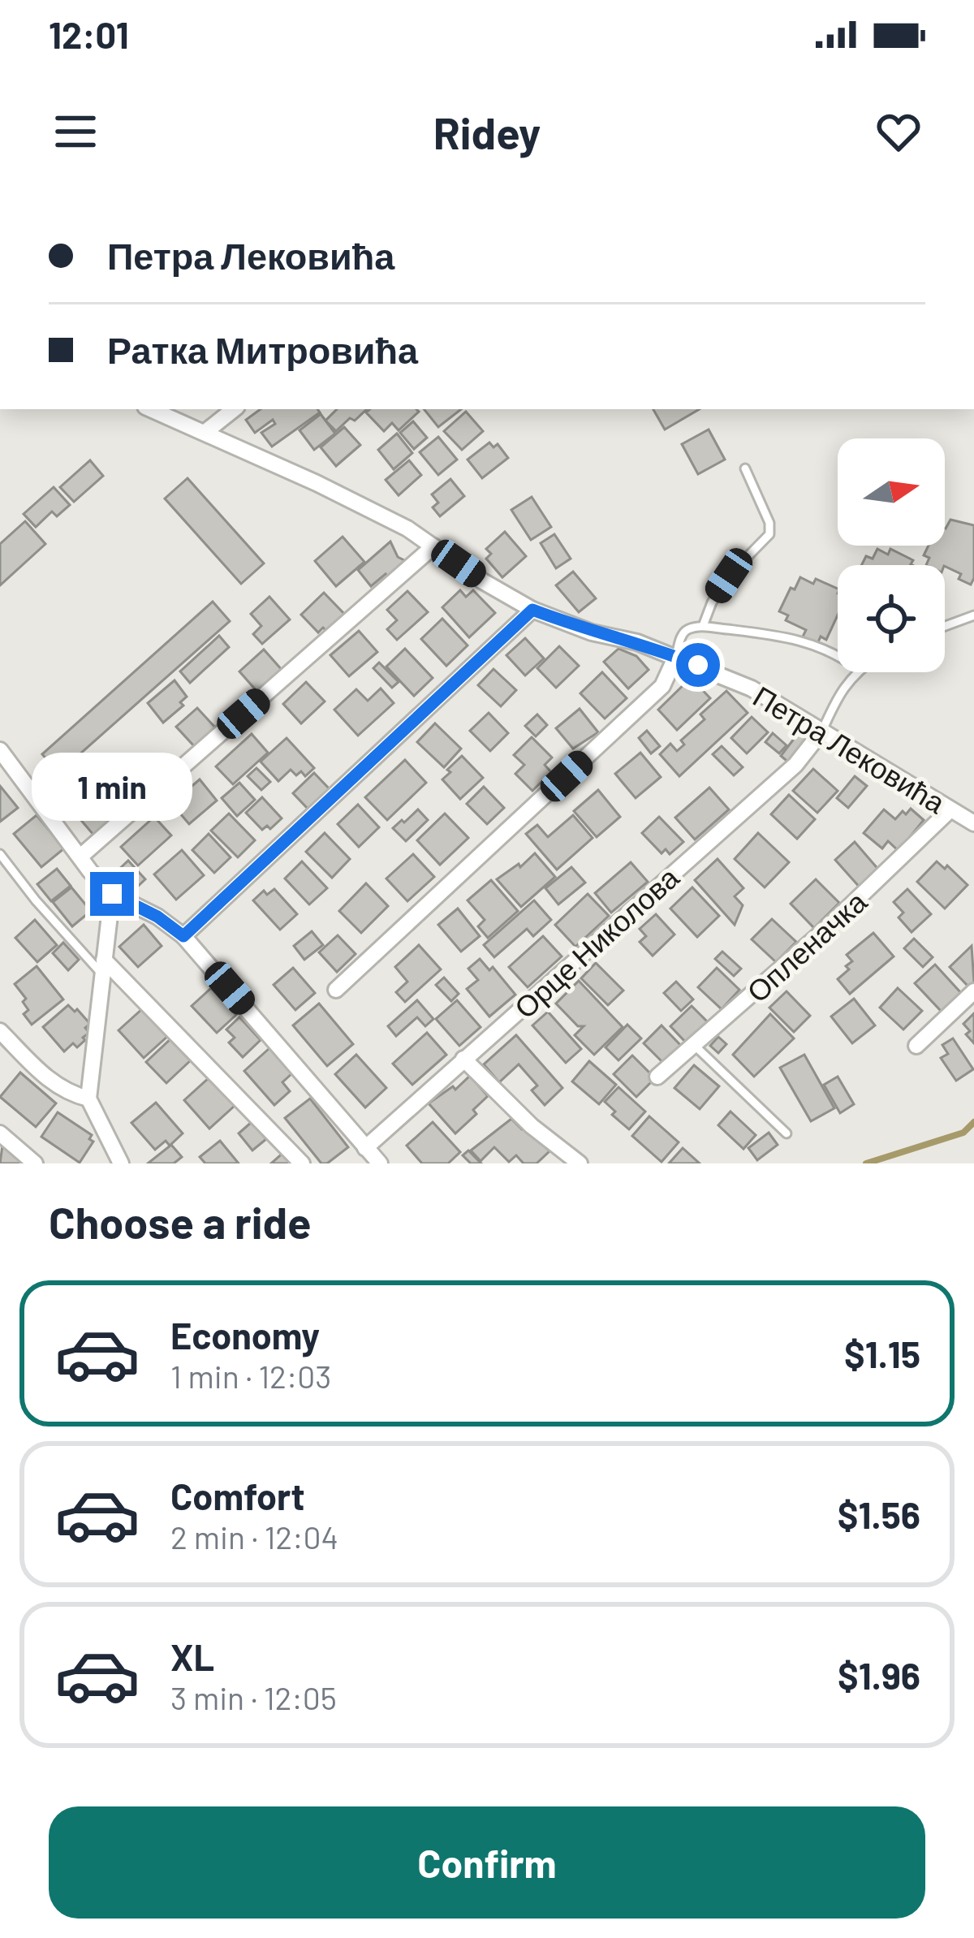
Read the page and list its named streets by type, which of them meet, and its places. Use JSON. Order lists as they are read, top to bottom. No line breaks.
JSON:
{"streets":{"street":["Петра Лековића","Орце Николова","Опленачка"]},"crossings":[["Петра Лековића","Орце Николова"],["Петра Лековића","Опленачка"]],"north":"right","page":{"status":"12:01","header":"Ridey","banner":["Петра Лековића","Ратка Митровића"],"bubble":"1 min","heading":"Choose a ride","list":[{"name":"Economy","note":"1 min · 12:03","value":"$1.15"},{"name":"Comfort","note":"2 min · 12:04","value":"$1.56"},{"name":"XL","note":"3 min · 12:05","value":"$1.96"}],"buttons":"Confirm"}}
